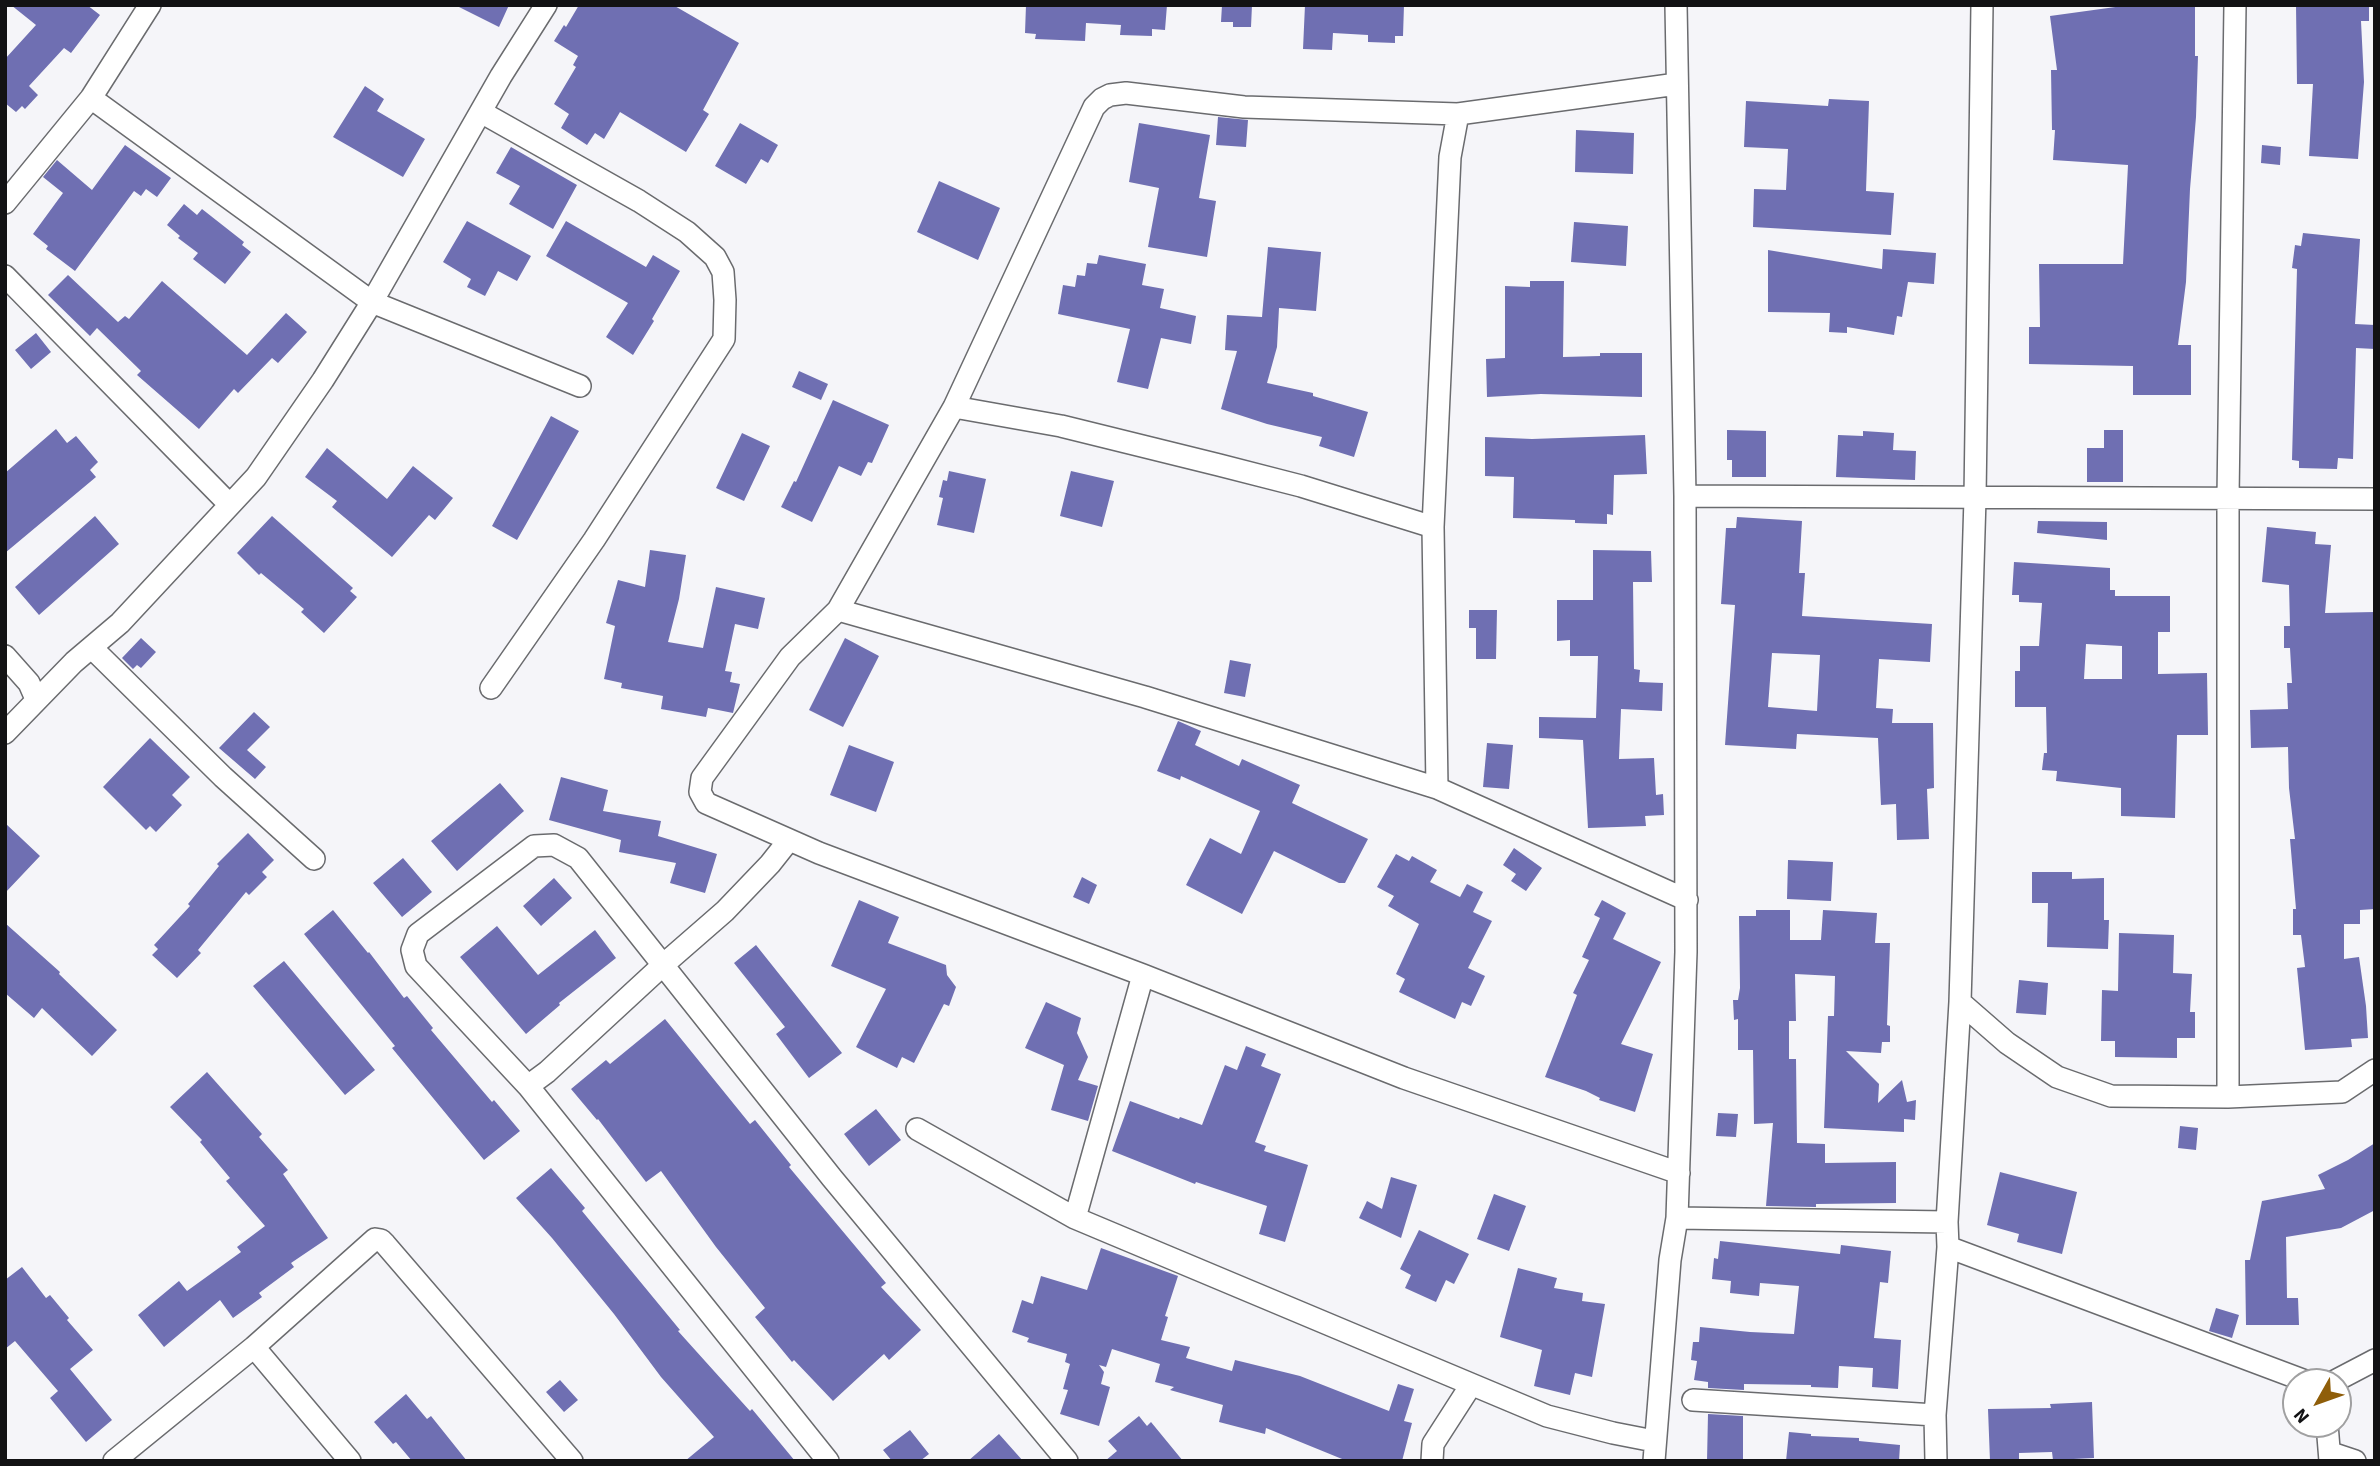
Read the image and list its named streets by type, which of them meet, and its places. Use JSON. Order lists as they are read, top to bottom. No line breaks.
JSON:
{"north":"bottom left"}
